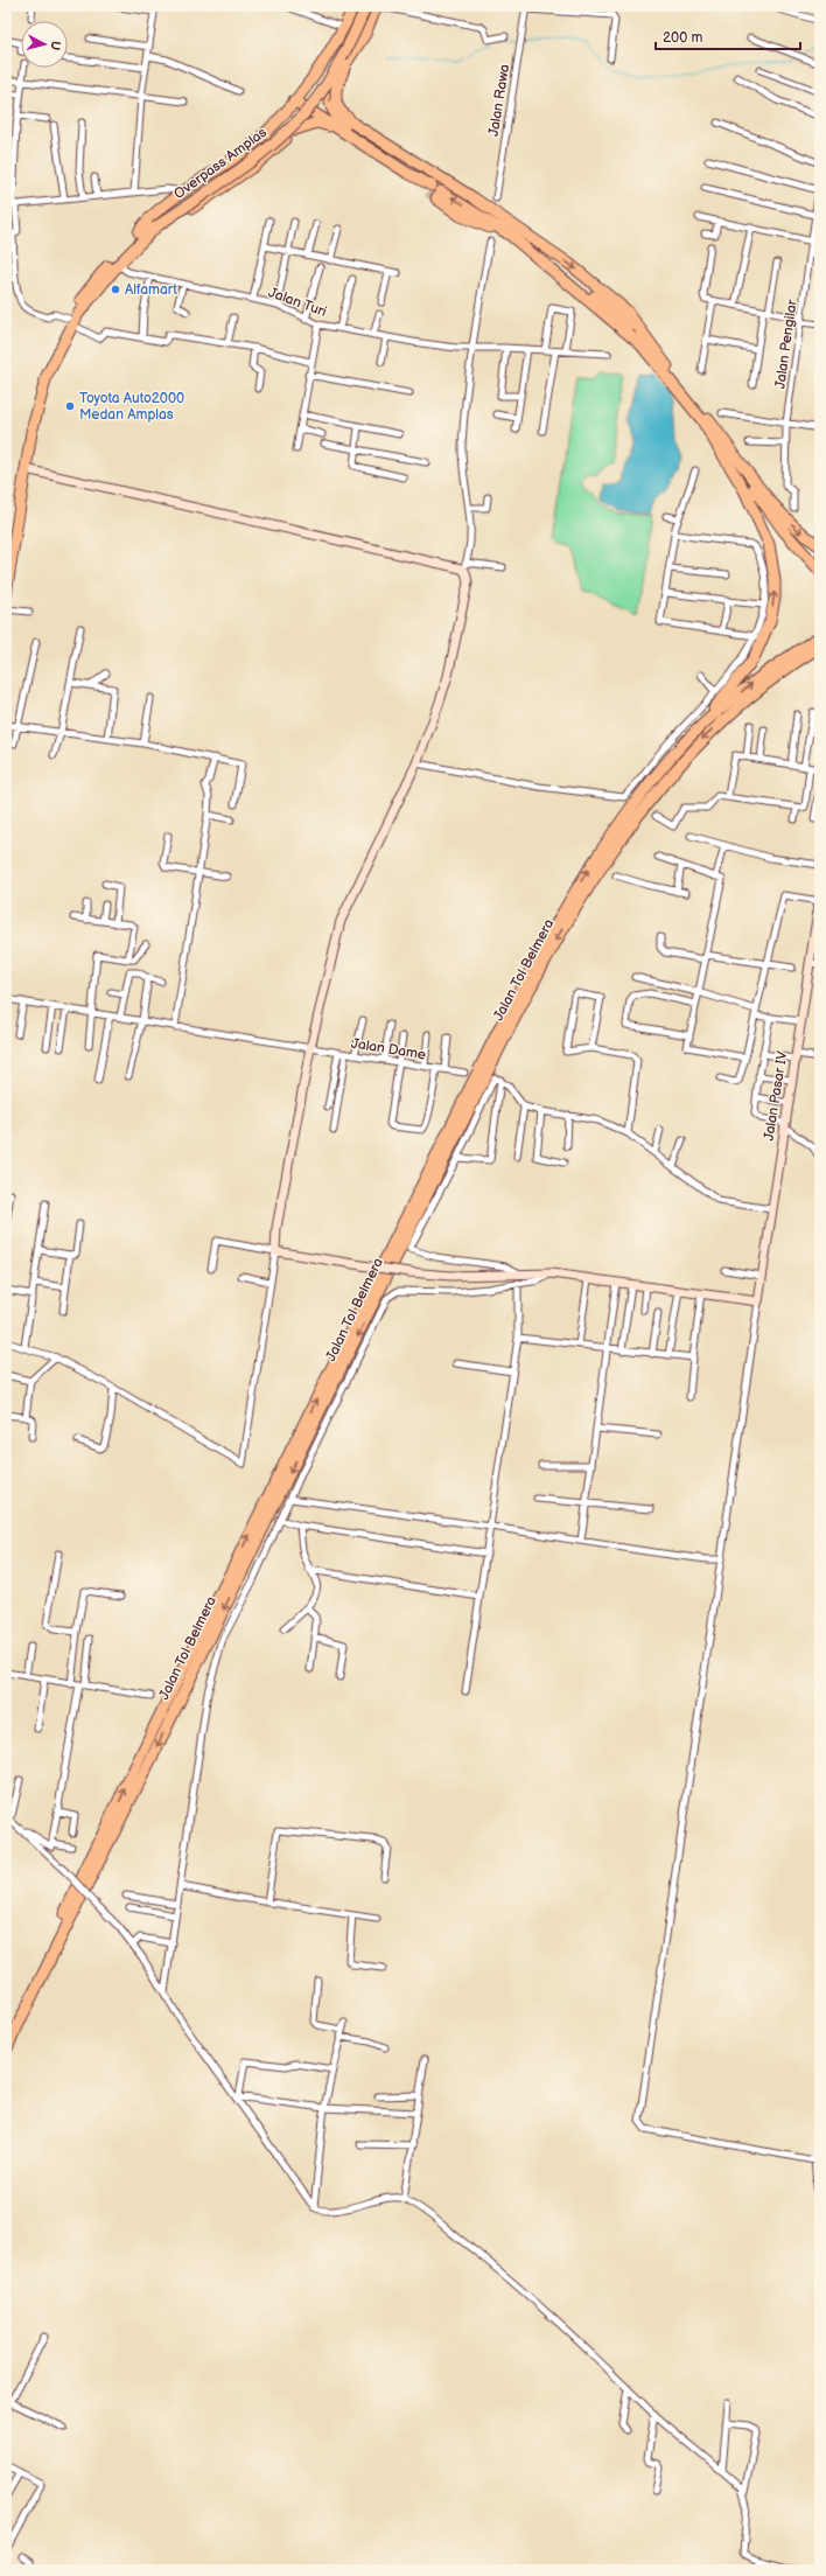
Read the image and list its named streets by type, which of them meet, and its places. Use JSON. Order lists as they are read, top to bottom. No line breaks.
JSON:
{"streets":{"highway":["Overpass Amplas","Jalan Tol Belmera"],"street":["Jalan Rawa","Jalan Turi","Jalan Pengilar","Jalan Dame","Jalan Pasar IV"]},"places":["Alfamart","Toyota Auto2000 Medan Amplas"],"scale_bar":"200 m","north":"right"}
